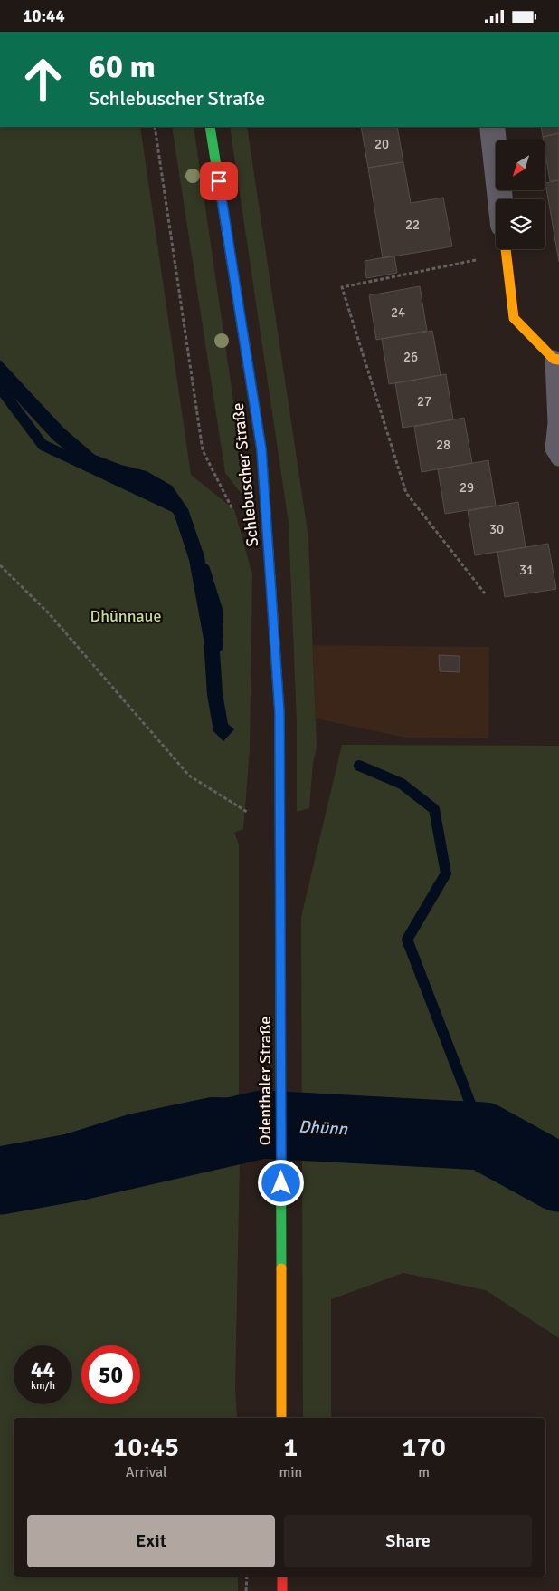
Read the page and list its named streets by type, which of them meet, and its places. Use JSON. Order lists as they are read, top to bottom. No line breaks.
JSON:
{"streets":{"main road":["Schlebuscher Straße","Odenthaler Straße"]},"crossings":[["Schlebuscher Straße","Odenthaler Straße"]],"water":["Dhünn"],"parks":["Dhünnaue"],"house_numbers":["20","22","24","26","27","28","29","30","31"],"north":"bottom left","page":{"status":"10:44","turn":["60 m","Schlebuscher Straße"],"speed":"44 km/h","limit":"50","eta":["10:45","Arrival","1","min","170","m"],"buttons":["Exit","Share"]}}
